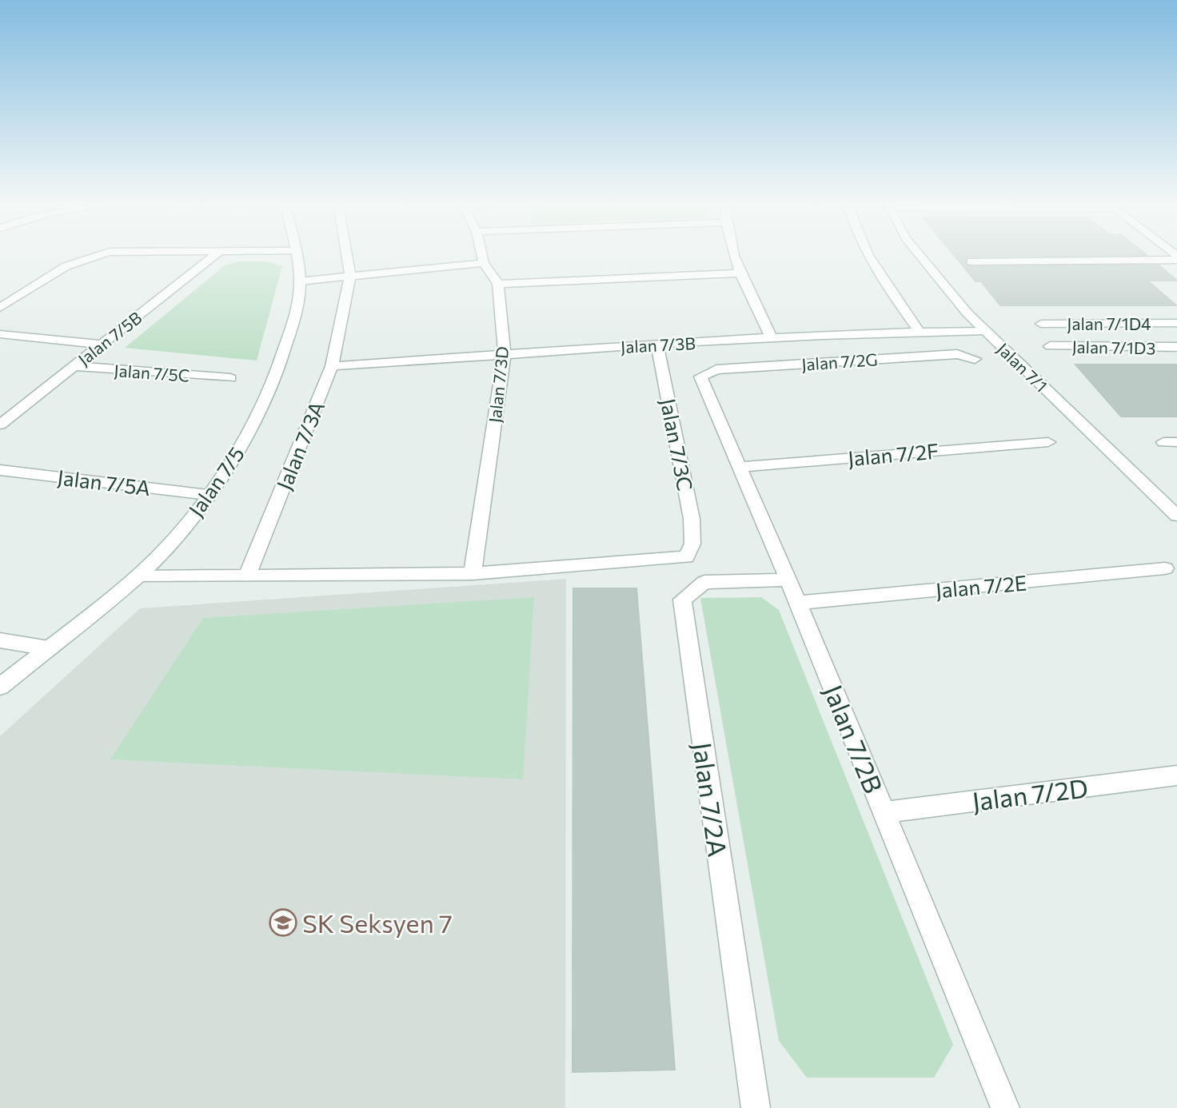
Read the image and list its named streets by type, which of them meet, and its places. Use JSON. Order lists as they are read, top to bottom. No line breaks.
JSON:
{"streets":{"street":["Jalan 7/1D4","Jalan 7/5B","Jalan 7/3B","Jalan 7/1D3","Jalan 7/2G","Jalan 7/1","Jalan 7/5C","Jalan 7/3D","Jalan 7/3C","Jalan 7/3A","Jalan 7/2F","Jalan 7/5","Jalan 7/5A","Jalan 7/2E","Jalan 7/2B","Jalan 7/2D","Jalan 7/2A"]},"crossings":[["Jalan 7/5B","Jalan 7/5C"],["Jalan 7/3B","Jalan 7/1"],["Jalan 7/3B","Jalan 7/3D"],["Jalan 7/3B","Jalan 7/3C"],["Jalan 7/3B","Jalan 7/3A"],["Jalan 7/2G","Jalan 7/2B"],["Jalan 7/3D","Jalan 7/3C"],["Jalan 7/2F","Jalan 7/2B"],["Jalan 7/5","Jalan 7/5A"],["Jalan 7/2E","Jalan 7/2B"],["Jalan 7/2B","Jalan 7/2D"],["Jalan 7/2B","Jalan 7/2A"]],"places":{"school or university":["SK Seksyen 7"]}}
